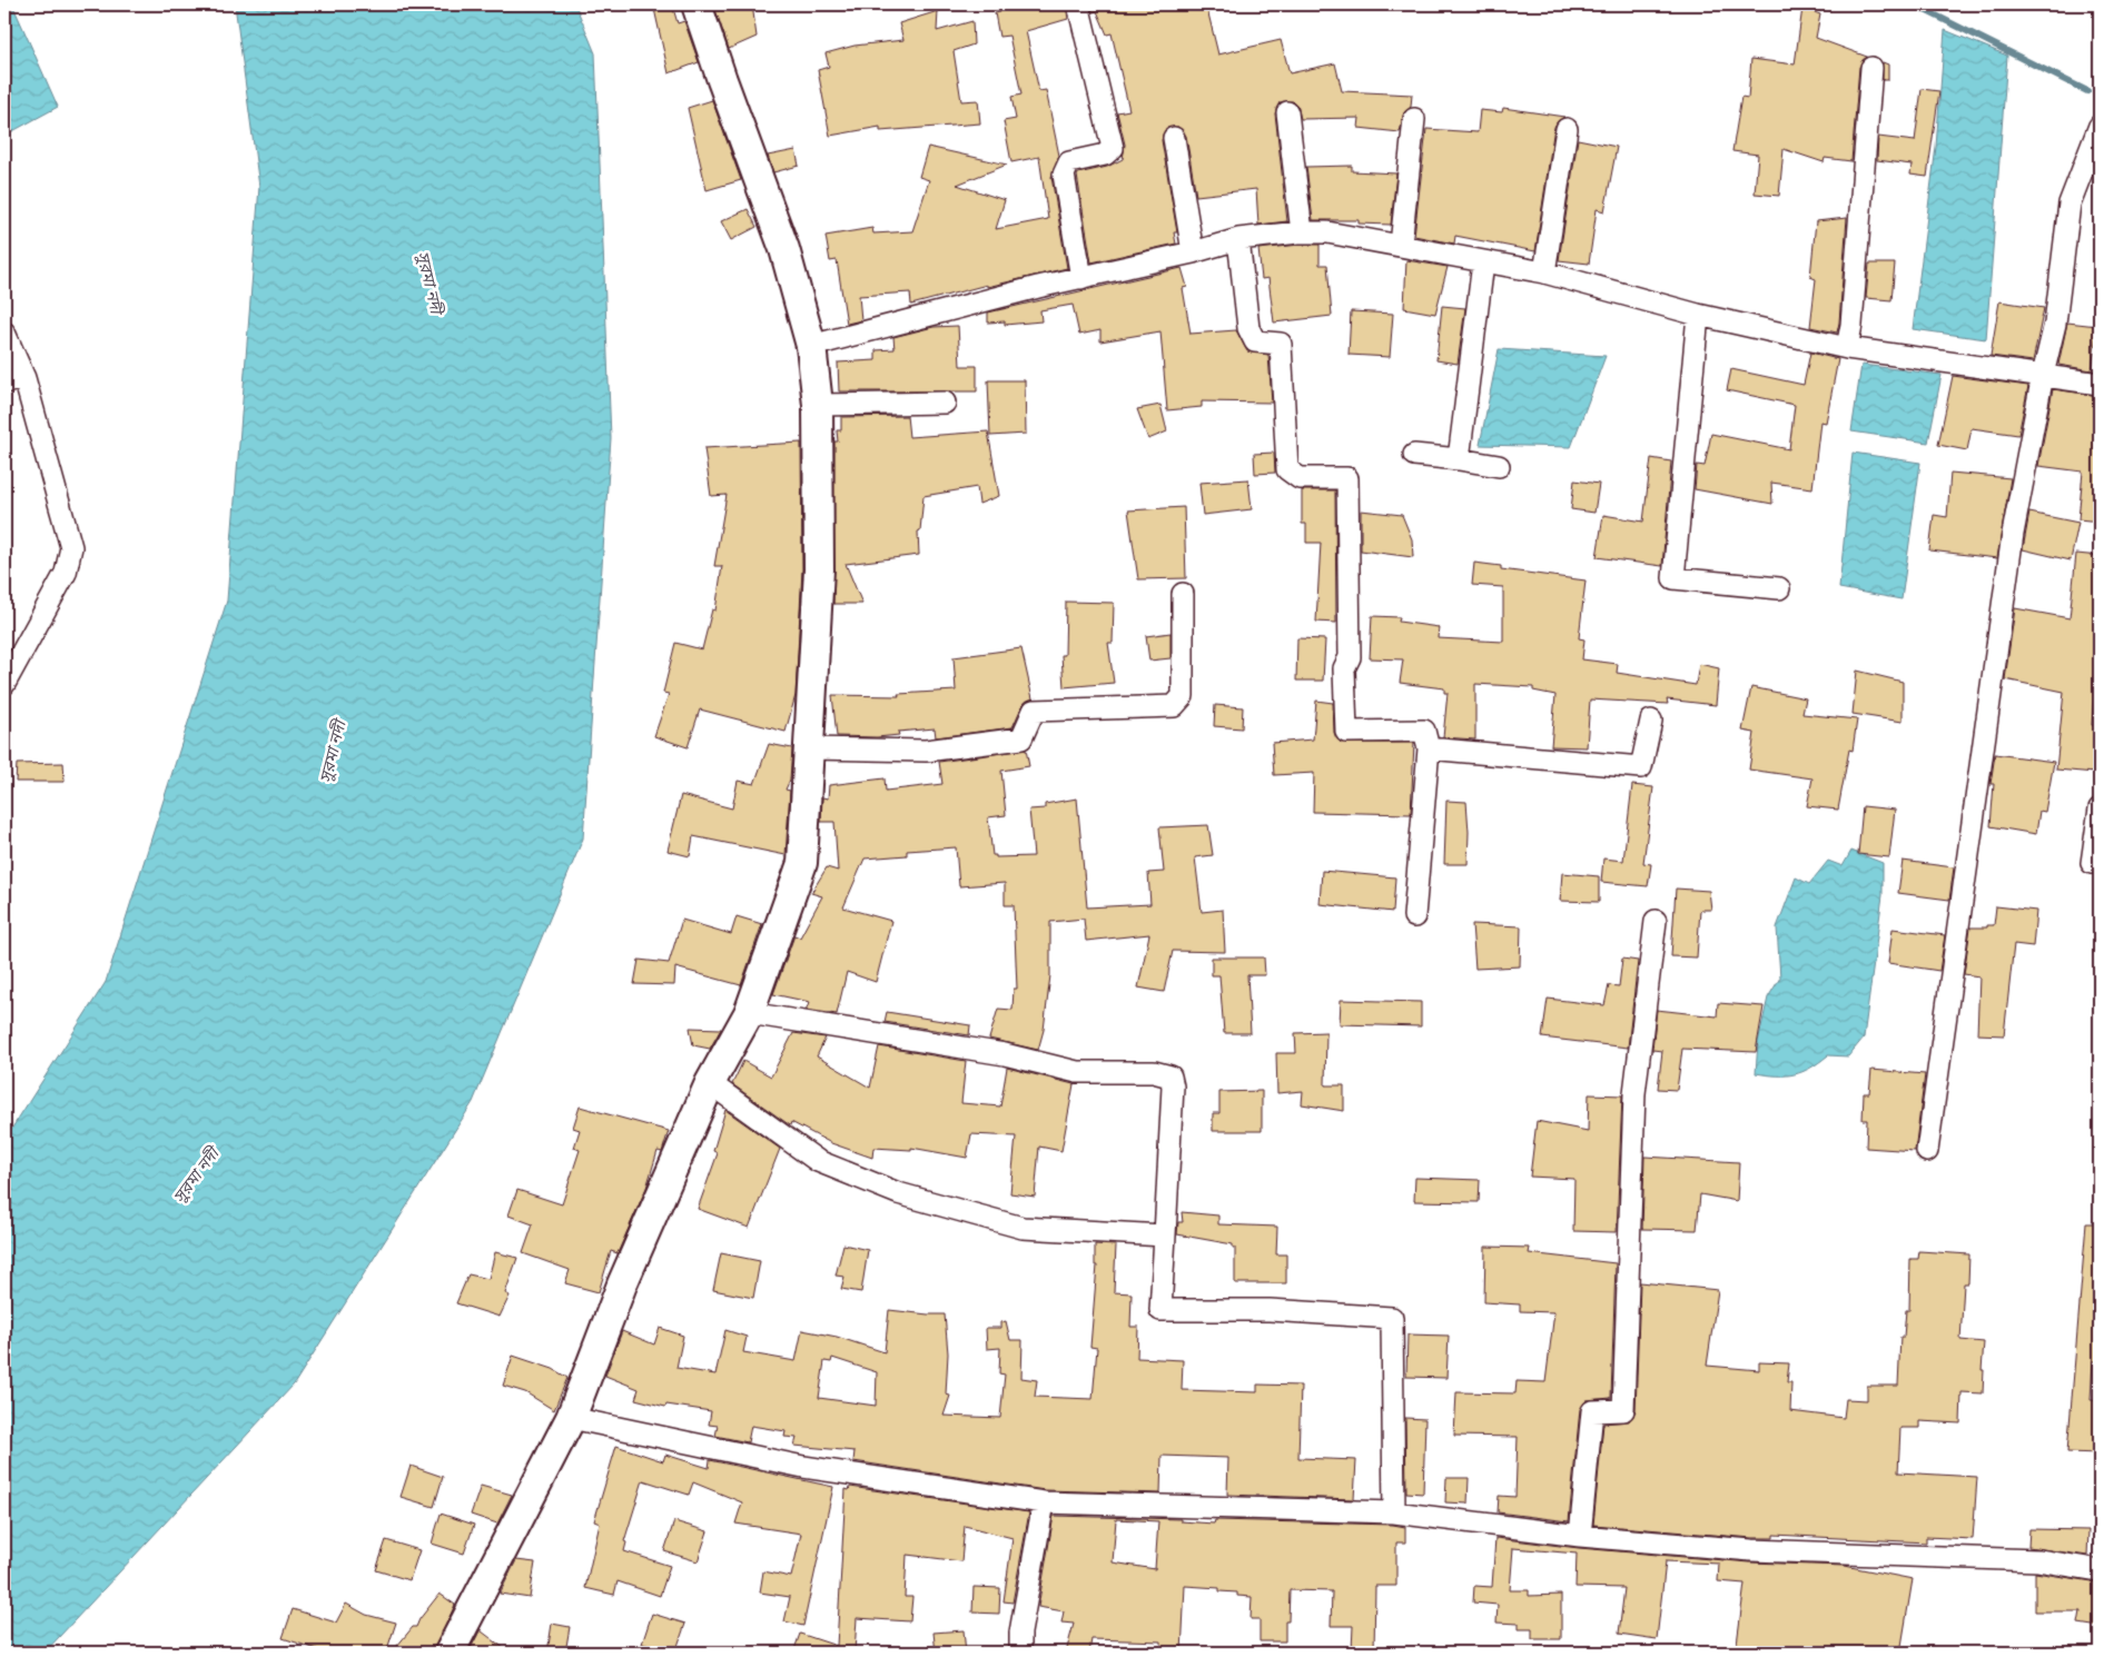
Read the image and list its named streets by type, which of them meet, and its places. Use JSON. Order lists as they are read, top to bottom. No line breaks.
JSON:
{"water":["সুরমা নদী"]}
